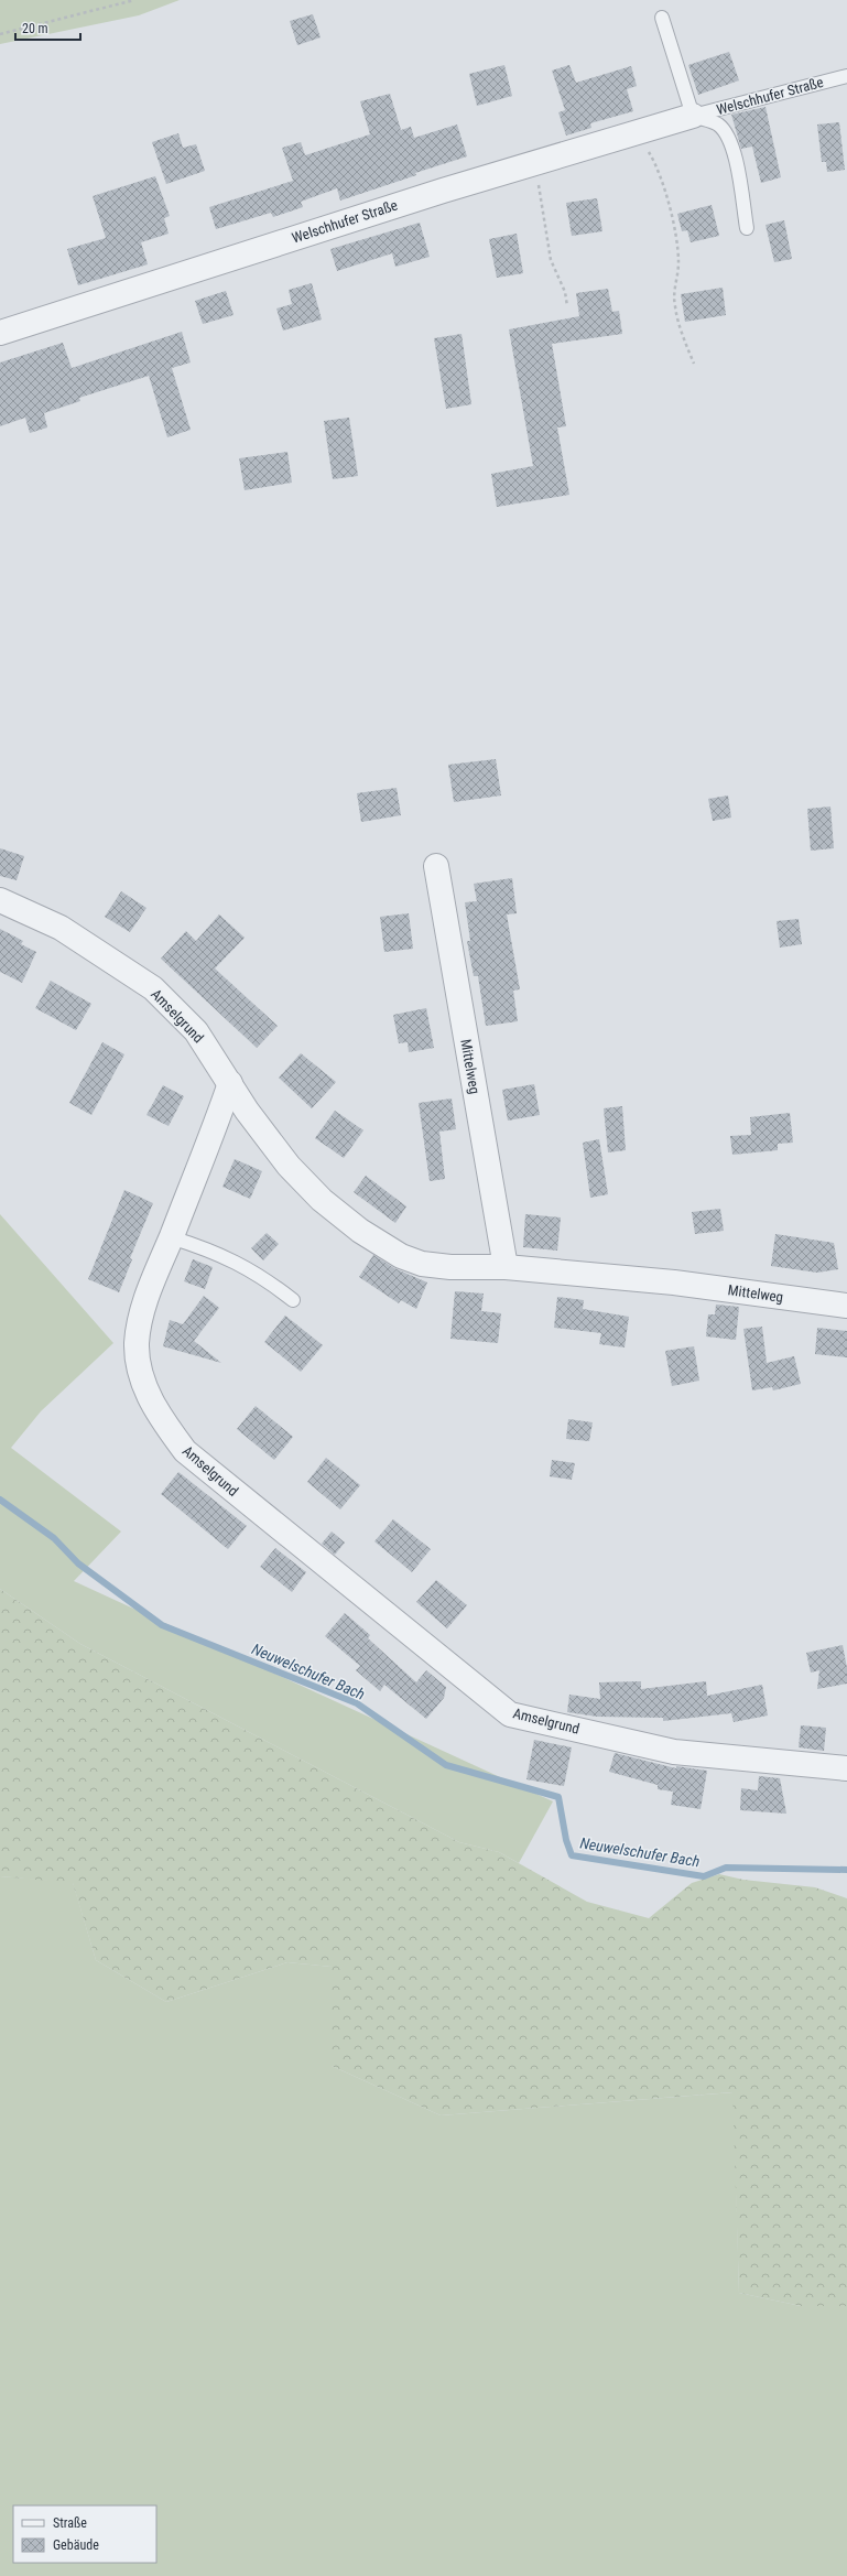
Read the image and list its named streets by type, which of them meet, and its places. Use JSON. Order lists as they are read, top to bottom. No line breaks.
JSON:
{"streets":{"street":["Welschhufer Straße","Amselgrund","Mittelweg"]},"crossings":[["Amselgrund","Mittelweg"]],"water":["Neuwelschufer Bach"],"legend":["Straße","Gebäude"],"scale_bar":"20 m"}
